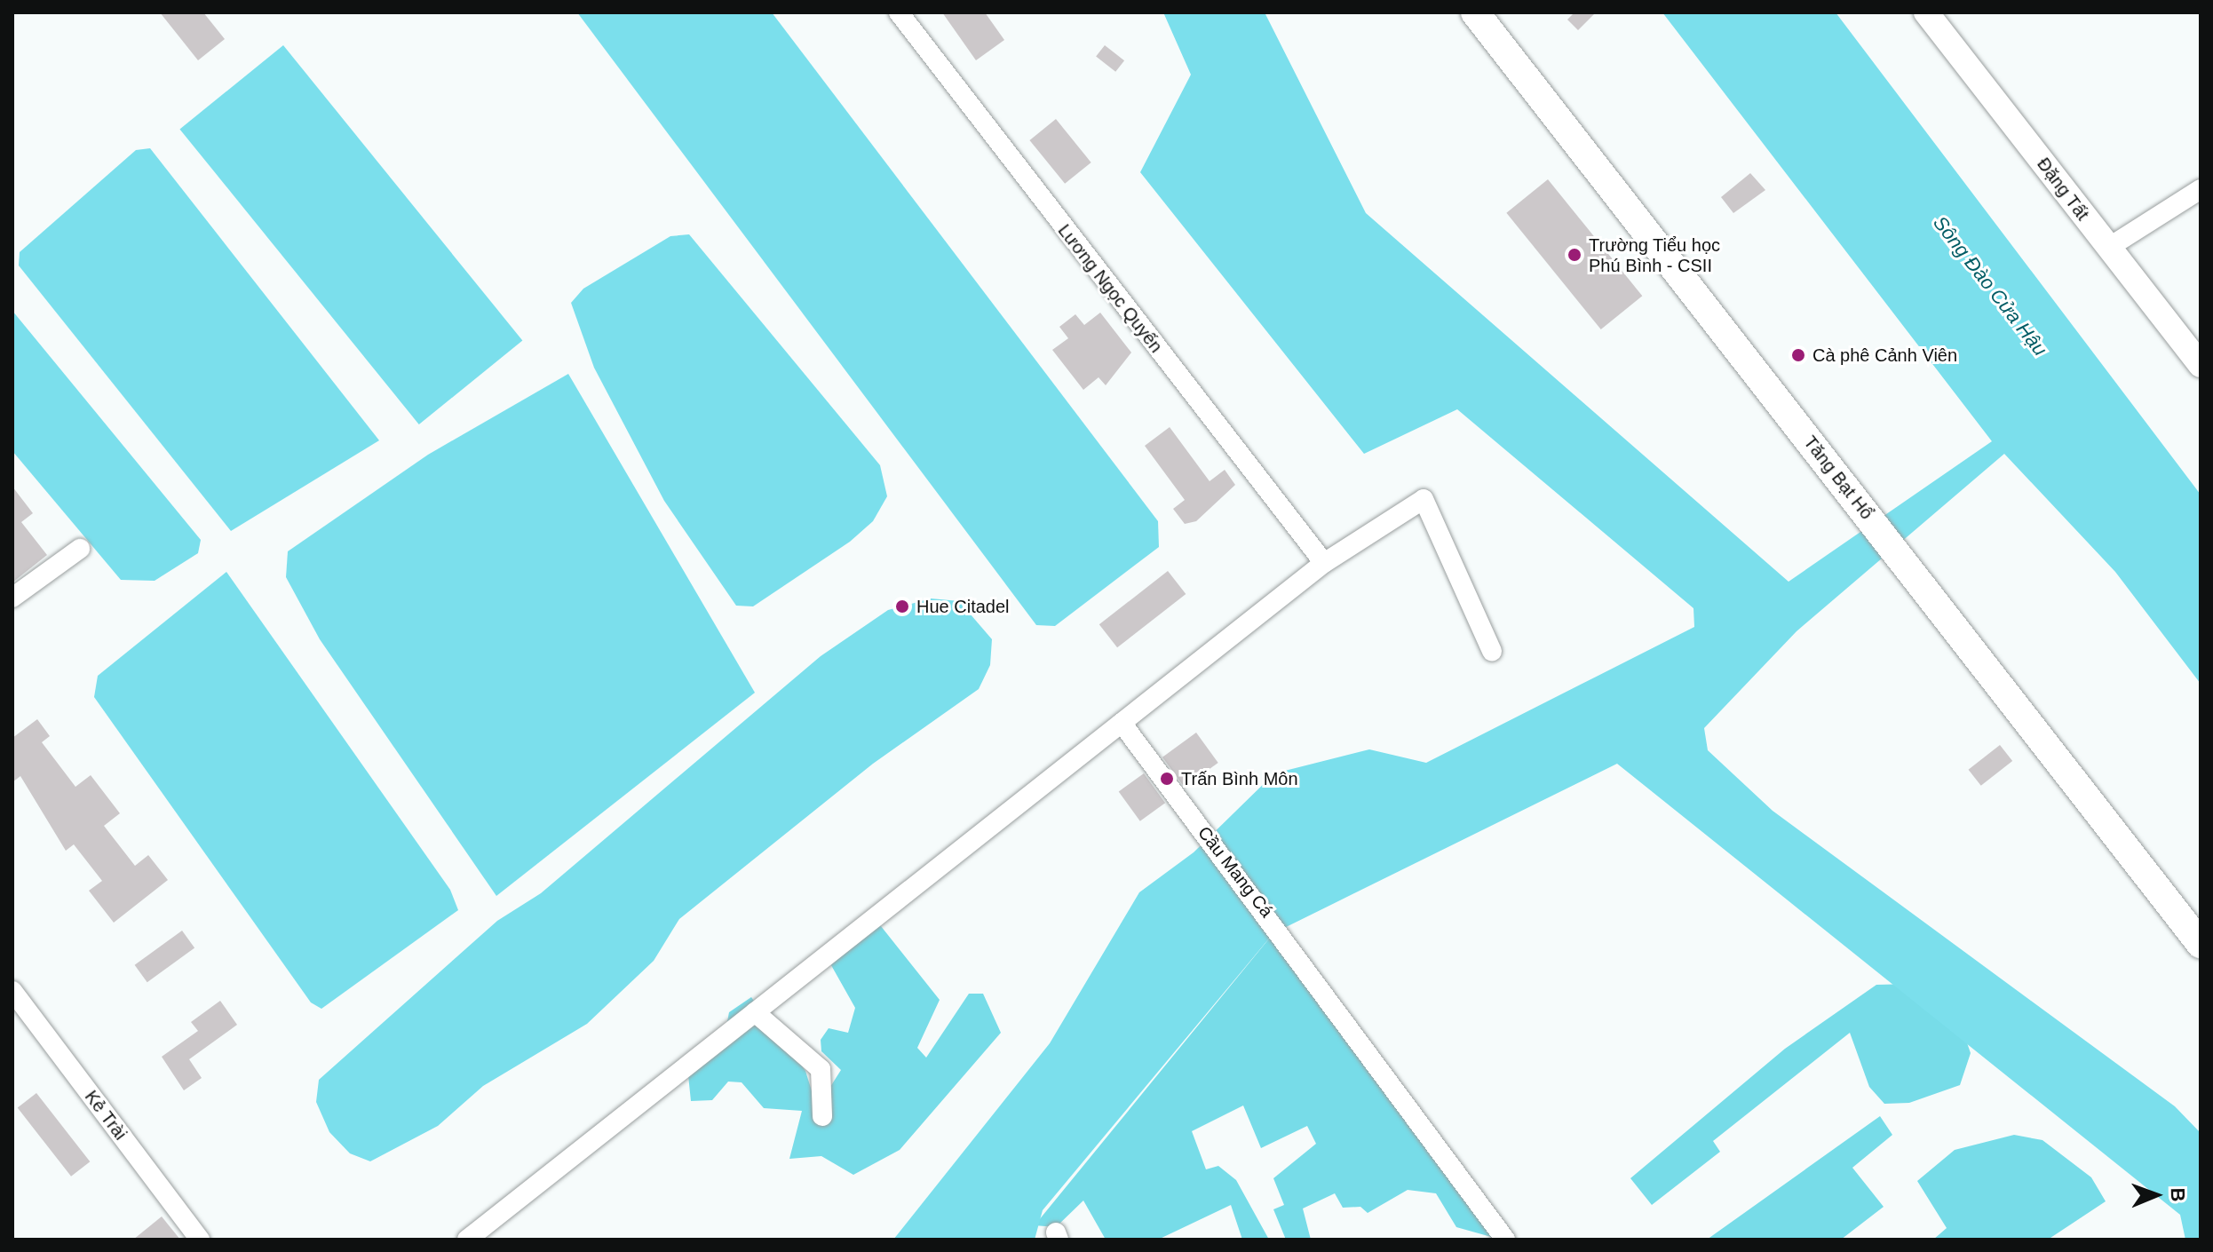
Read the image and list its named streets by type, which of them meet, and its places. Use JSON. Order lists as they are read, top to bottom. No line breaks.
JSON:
{"streets":{"main road":["Tăng Bạt Hổ"],"street":["Đặng Tất","Lương Ngọc Quyến","Cầu Mang Cá","Kẻ Trài"]},"water":["Sông Đào Cửa Hậu"],"places":["Trường Tiểu học Phú Bình - CSII","Cà phê Cảnh Viên","Hue Citadel","Trấn Bình Môn"],"north":"right"}
